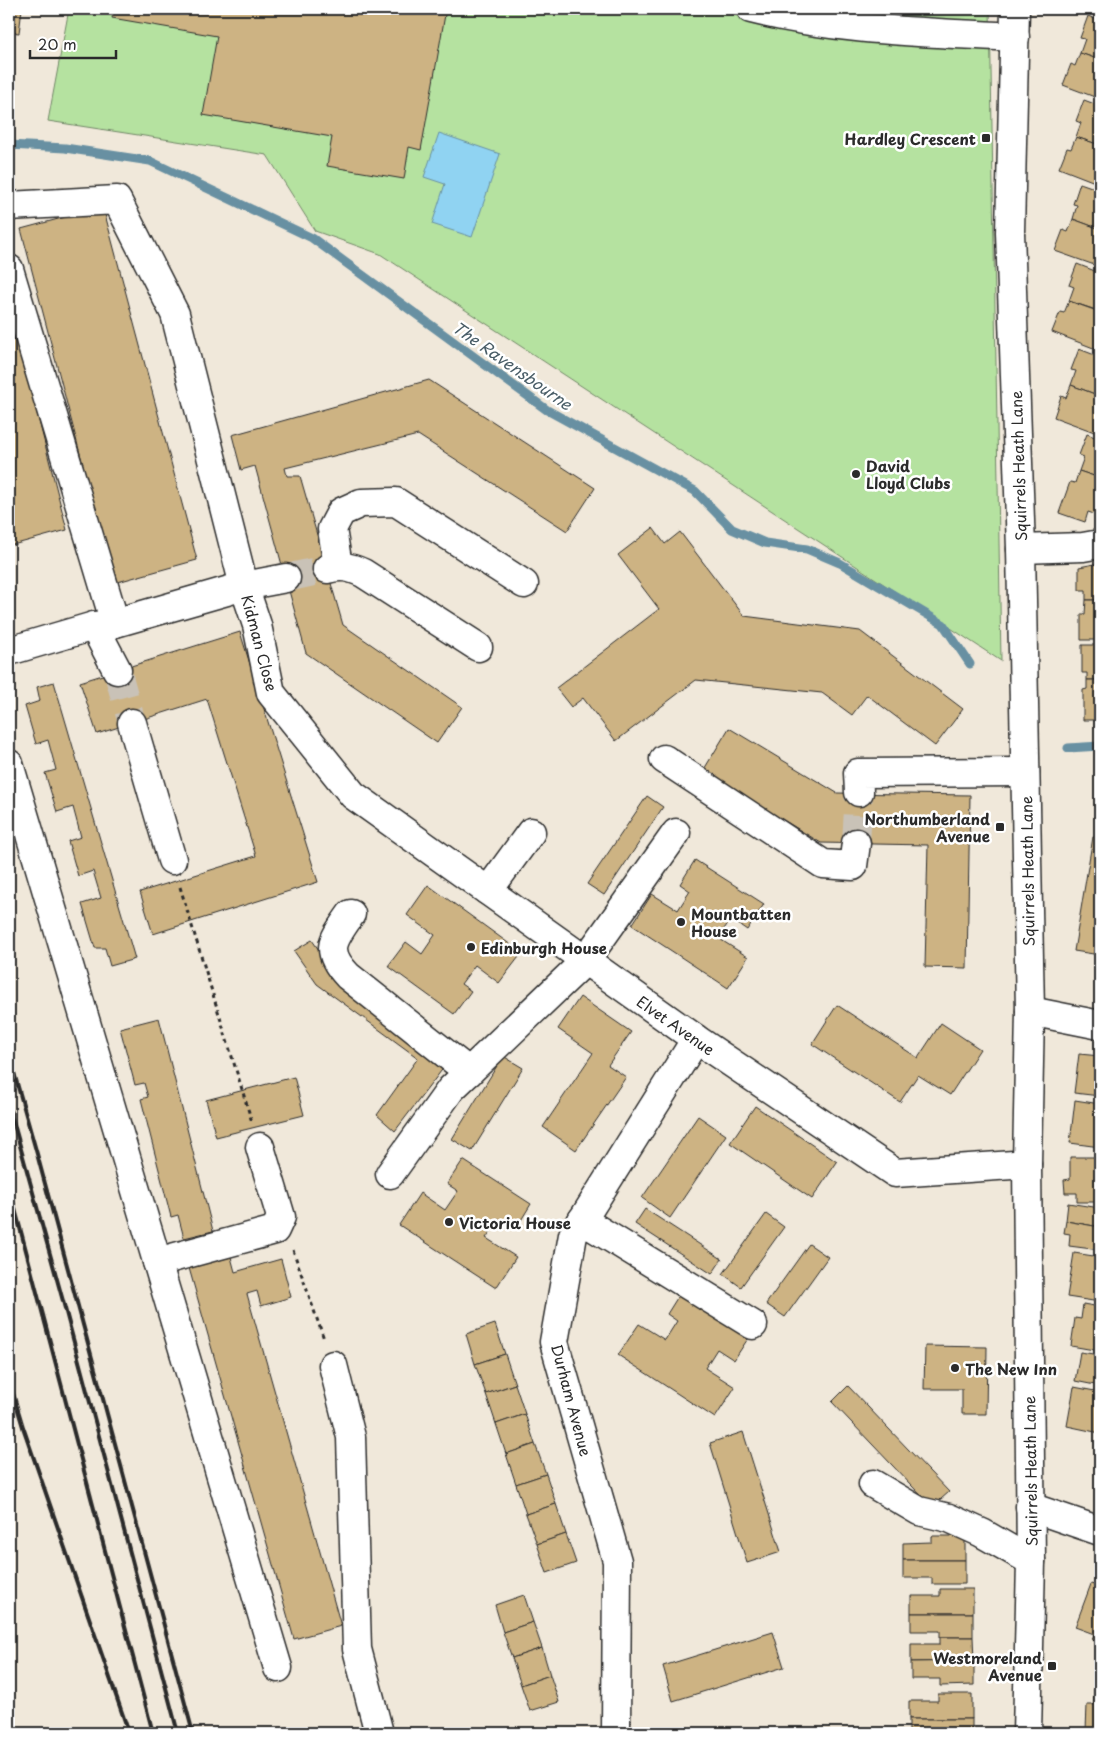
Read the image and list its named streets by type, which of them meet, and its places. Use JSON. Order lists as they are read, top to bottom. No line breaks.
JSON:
{"streets":{"street":["Squirrels Heath Lane","Kidman Close","Elvet Avenue","Durham Avenue"]},"crossings":[["Squirrels Heath Lane","Elvet Avenue"],["Kidman Close","Elvet Avenue"],["Elvet Avenue","Durham Avenue"]],"water":["The Ravensbourne"],"places":{"transit":["Hardley Crescent","Northumberland Avenue","Westmoreland Avenue"],"other":["David Lloyd Clubs","Mountbatten House","Edinburgh House","Victoria House","The New Inn"]},"scale_bar":"20 m"}
